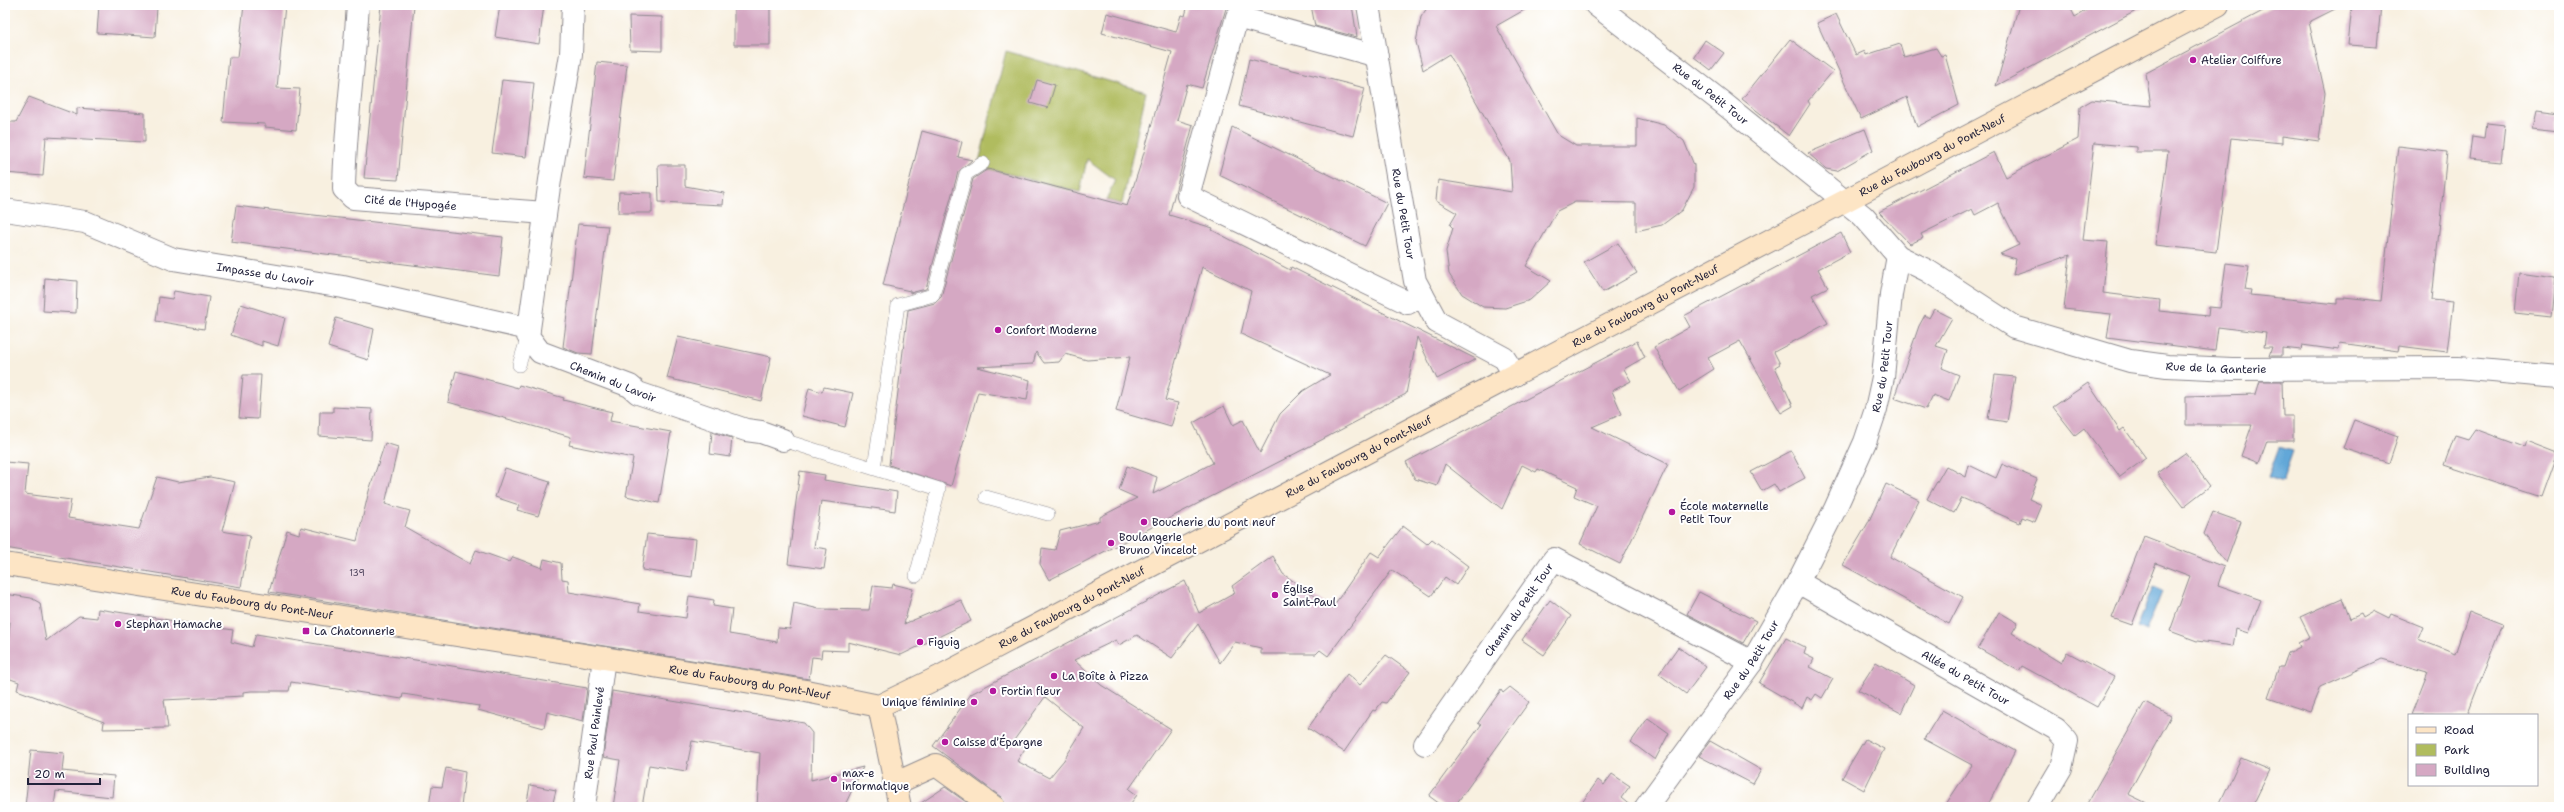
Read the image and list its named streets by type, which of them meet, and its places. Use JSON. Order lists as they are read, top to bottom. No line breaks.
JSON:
{"streets":{"main road":["Rue du Faubourg du Pont-Neuf"],"street":["Rue du Petit Tour","Cité de l'Hypogée","Impasse du Lavoir","Rue de la Ganterie","Chemin du Lavoir","Chemin du Petit Tour","Allée du Petit Tour","Rue Paul Painlevé"]},"crossings":[["Rue du Petit Tour","Rue du Faubourg du Pont-Neuf"],["Rue du Petit Tour","Rue de la Ganterie"],["Rue du Petit Tour","Chemin du Petit Tour"],["Rue du Petit Tour","Allée du Petit Tour"],["Rue du Faubourg du Pont-Neuf","Rue Paul Painlevé"],["Impasse du Lavoir","Chemin du Lavoir"]],"places":{"other":["Atelier Coiffure","Confort Moderne","École maternelle Petit Tour","Boucherie du pont neuf","Boulangerie Bruno Vincelot","Église Saint-Paul","Stephan Hamache","Figuig","La Boîte à Pizza","Fortin fleur","Unique féminine","Caisse d'Épargne","max-e informatique"],"transit":["La Chatonnerie"]},"house_numbers":["139"],"legend":["Road","Park","Building"],"scale_bar":"20 m"}
